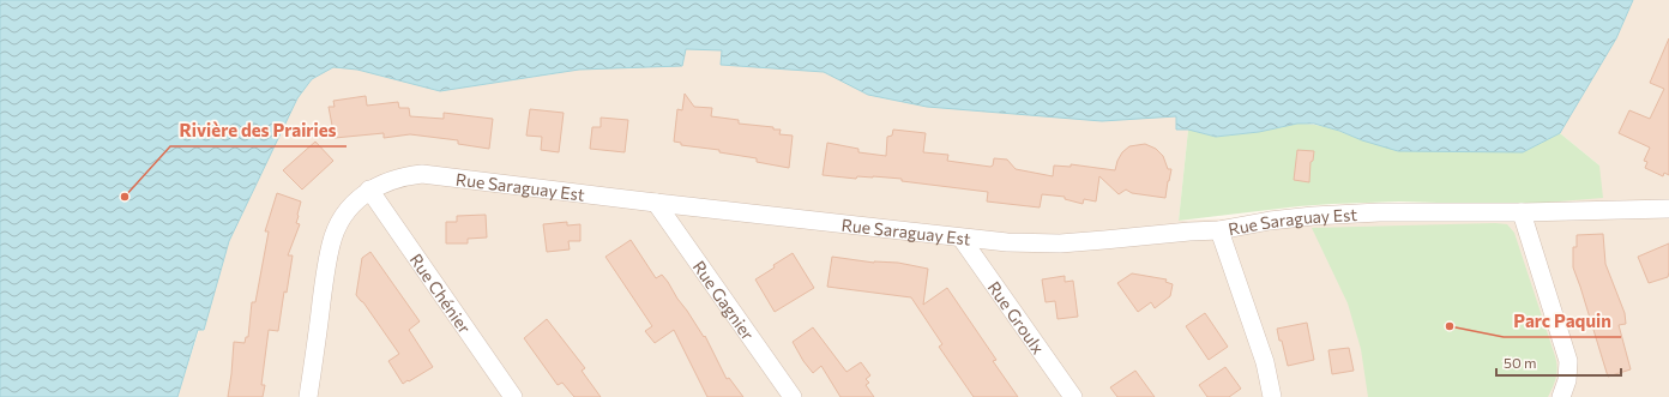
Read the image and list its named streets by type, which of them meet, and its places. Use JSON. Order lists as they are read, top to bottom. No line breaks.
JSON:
{"streets":{"street":["Rue Saraguay Est","Rue Chénier","Rue Gagnier","Rue Groulx"]},"crossings":[["Rue Saraguay Est","Rue Chénier"],["Rue Saraguay Est","Rue Gagnier"],["Rue Saraguay Est","Rue Groulx"]],"places":["Rivière des Prairies","Parc Paquin"],"scale_bar":"50 m"}
